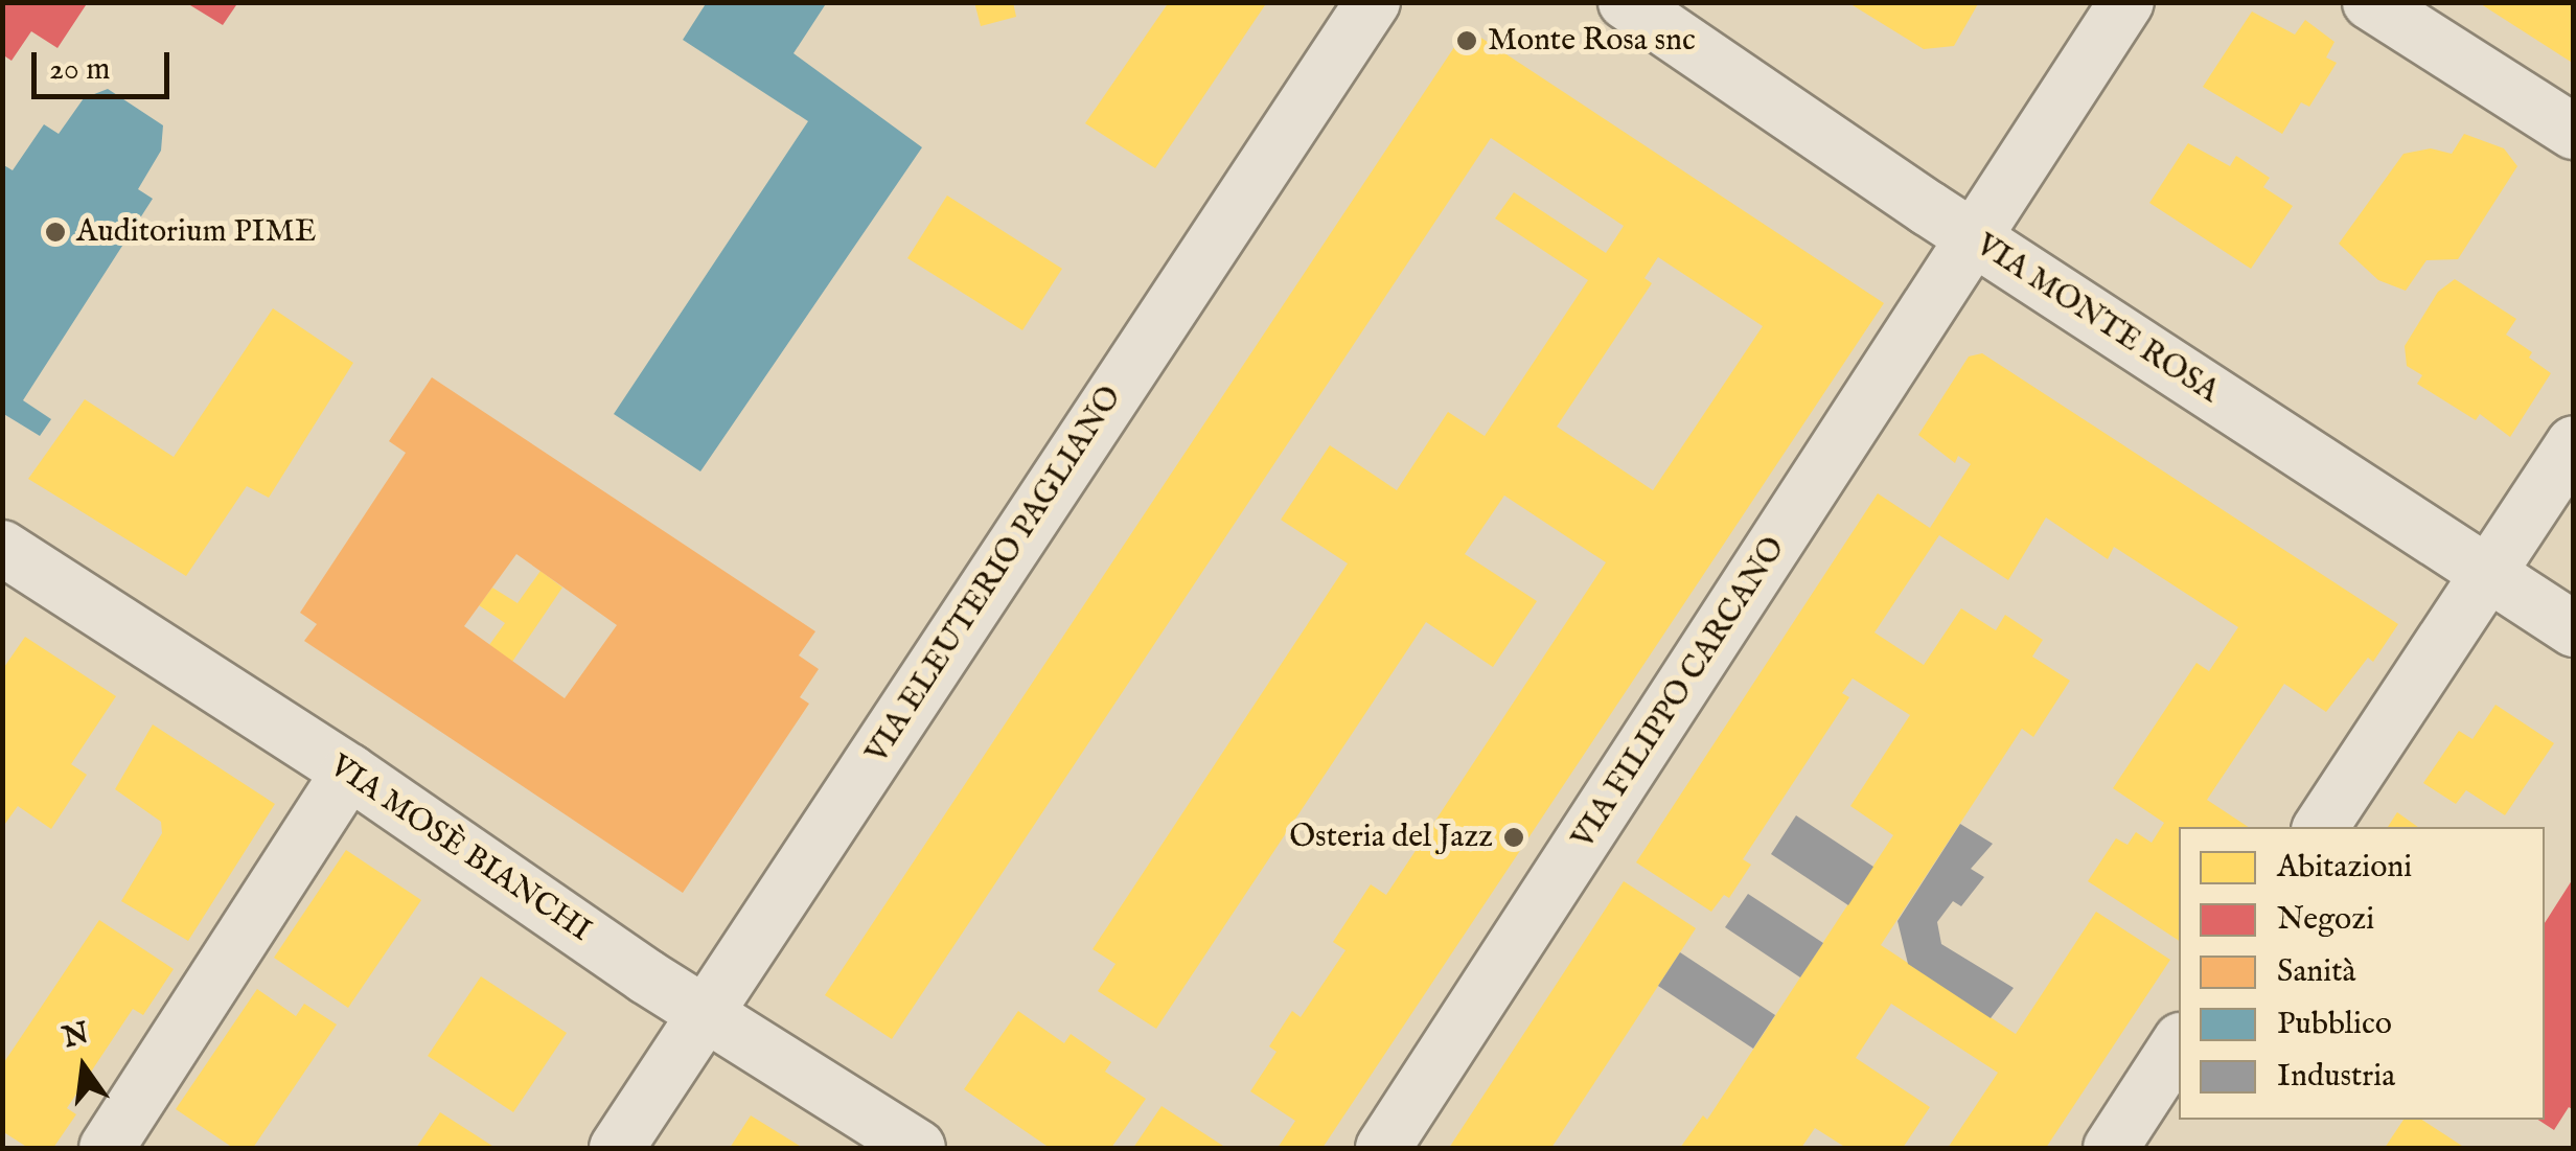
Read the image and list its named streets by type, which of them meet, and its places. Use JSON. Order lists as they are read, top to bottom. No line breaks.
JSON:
{"streets":{"street":["VIA MONTE ROSA","VIA ELEUTERIO PAGLIANO","VIA FILIPPO CARCANO","VIA MOSÈ BIANCHI"]},"crossings":[["VIA MONTE ROSA","VIA FILIPPO CARCANO"],["VIA ELEUTERIO PAGLIANO","VIA MOSÈ BIANCHI"]],"places":["Monte Rosa snc","Auditorium PIME","Osteria del Jazz"],"legend":["Abitazioni","Negozi","Sanità","Pubblico","Industria"],"scale_bar":"20 m","north":"top"}
